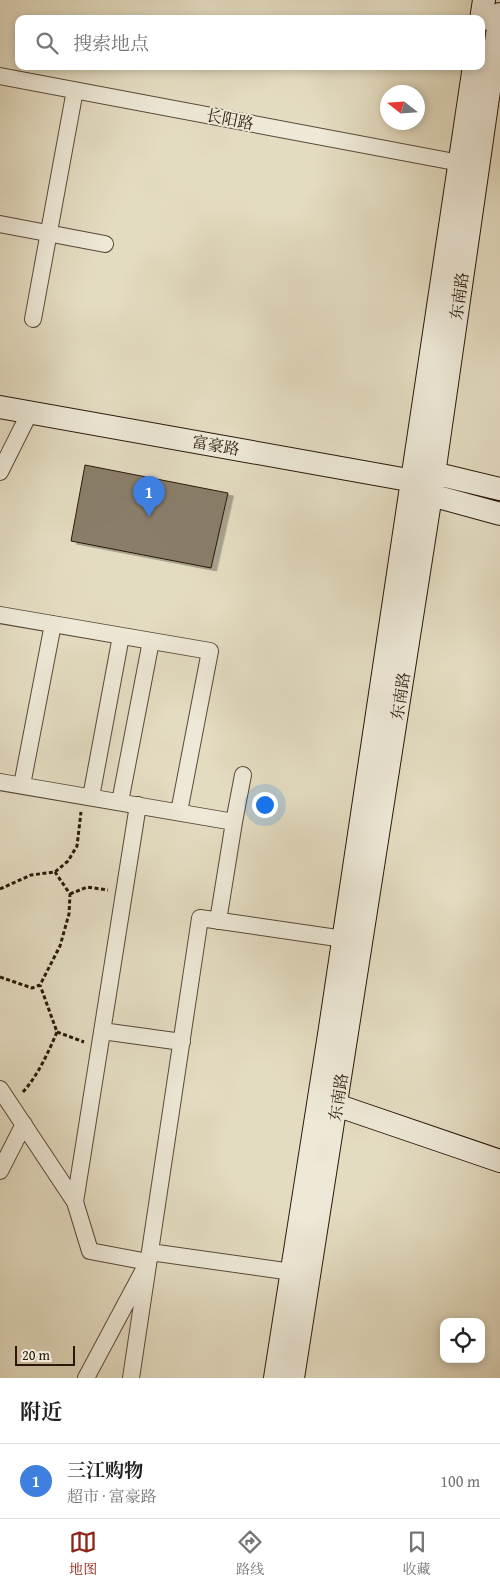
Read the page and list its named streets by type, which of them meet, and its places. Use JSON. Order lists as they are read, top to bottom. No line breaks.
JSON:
{"streets":{"main road":["东南路","富豪路"],"street":["长阳路"]},"crossings":[["长阳路","东南路"],["东南路","富豪路"]],"scale_bar":"20 m","north":"left","page":{"search":"搜索地点","pins":"1","scale":"20 m","heading":"附近","list":[{"mark":"1","name":"三江购物","note":"超市 · 富豪路","value":"100 m"}],"nav":["地图","路线","收藏"]}}
